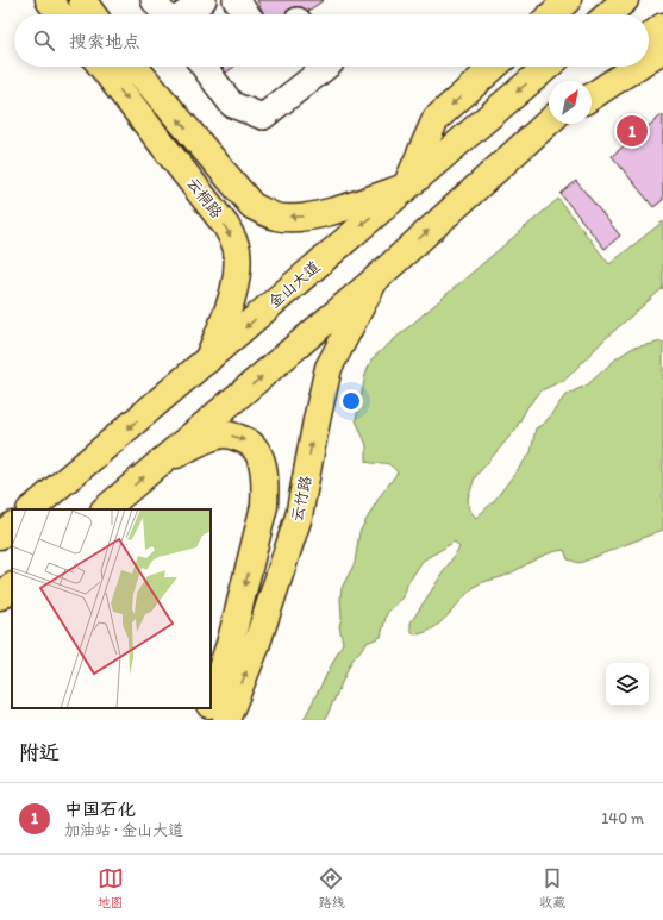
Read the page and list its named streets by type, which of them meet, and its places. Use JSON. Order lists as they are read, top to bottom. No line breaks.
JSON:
{"streets":{"main road":["云桐路","金山大道","云竹路"]},"crossings":[["云桐路","金山大道"]],"one_way":["云竹路"],"north":"top right","page":{"search":"搜索地点","pins":"1","heading":"附近","list":[{"mark":"1","name":"中国石化","note":"加油站 · 金山大道","value":"140 m"}],"nav":["地图","路线","收藏"]}}
